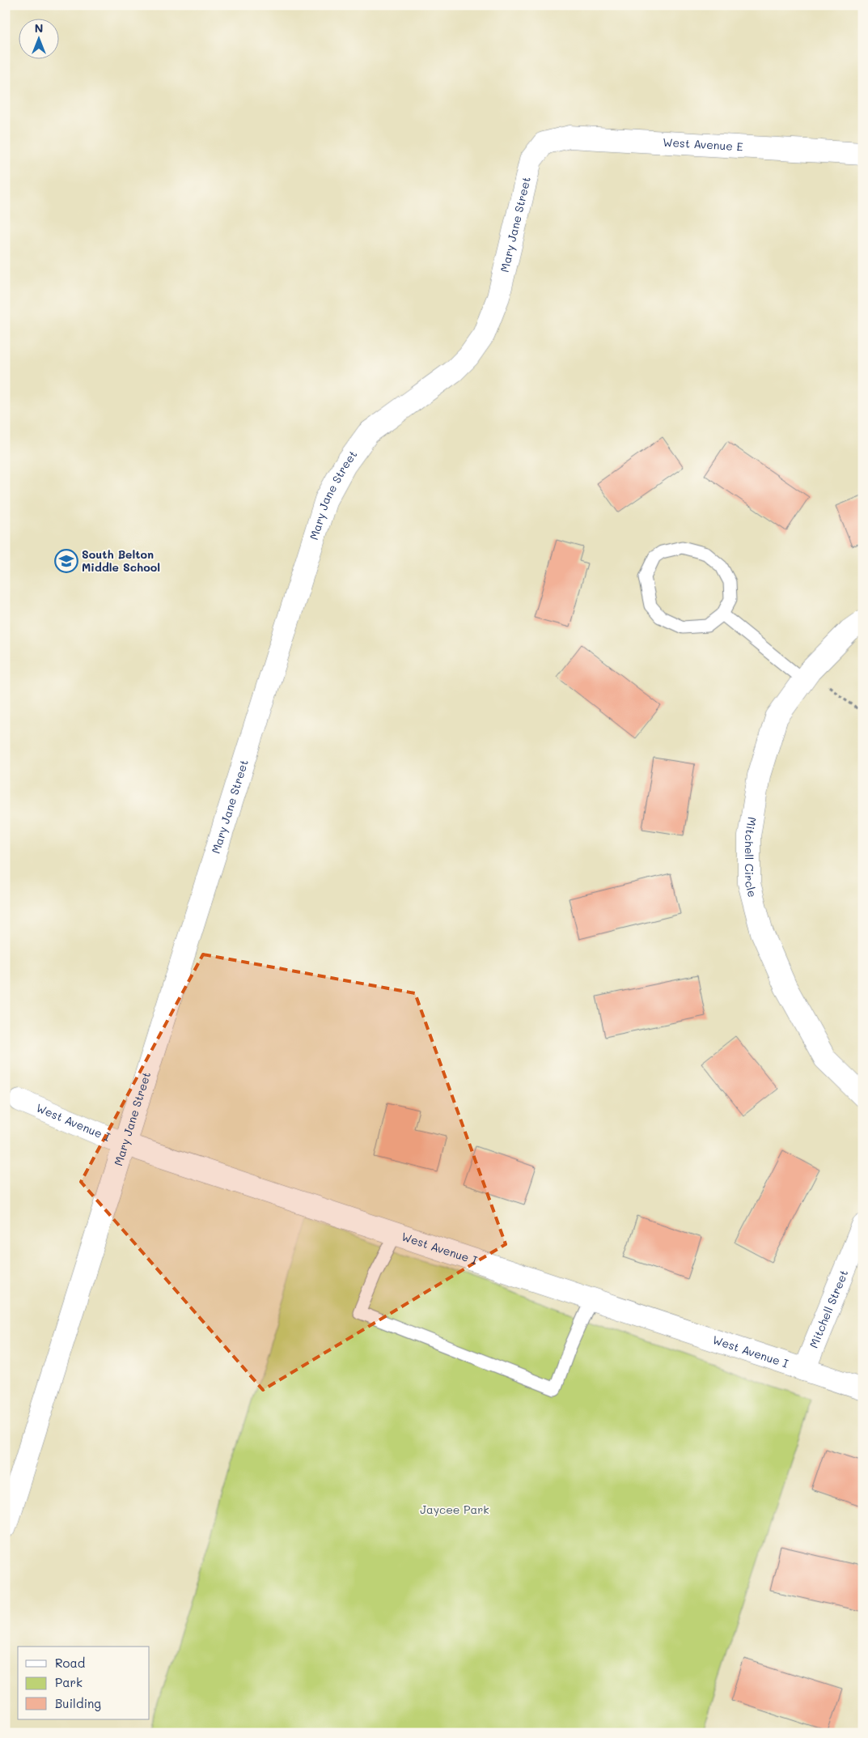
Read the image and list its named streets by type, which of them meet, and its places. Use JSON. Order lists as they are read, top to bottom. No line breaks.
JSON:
{"streets":{"street":["West Avenue E","Mary Jane Street","Mitchell Circle","West Avenue I","Mitchell Street"]},"crossings":[["West Avenue E","Mary Jane Street"],["Mary Jane Street","West Avenue I"],["West Avenue I","Mitchell Street"]],"parks":["Jaycee Park"],"places":{"school or university":["South Belton Middle School"]},"legend":["Road","Park","Building"],"north":"top"}
